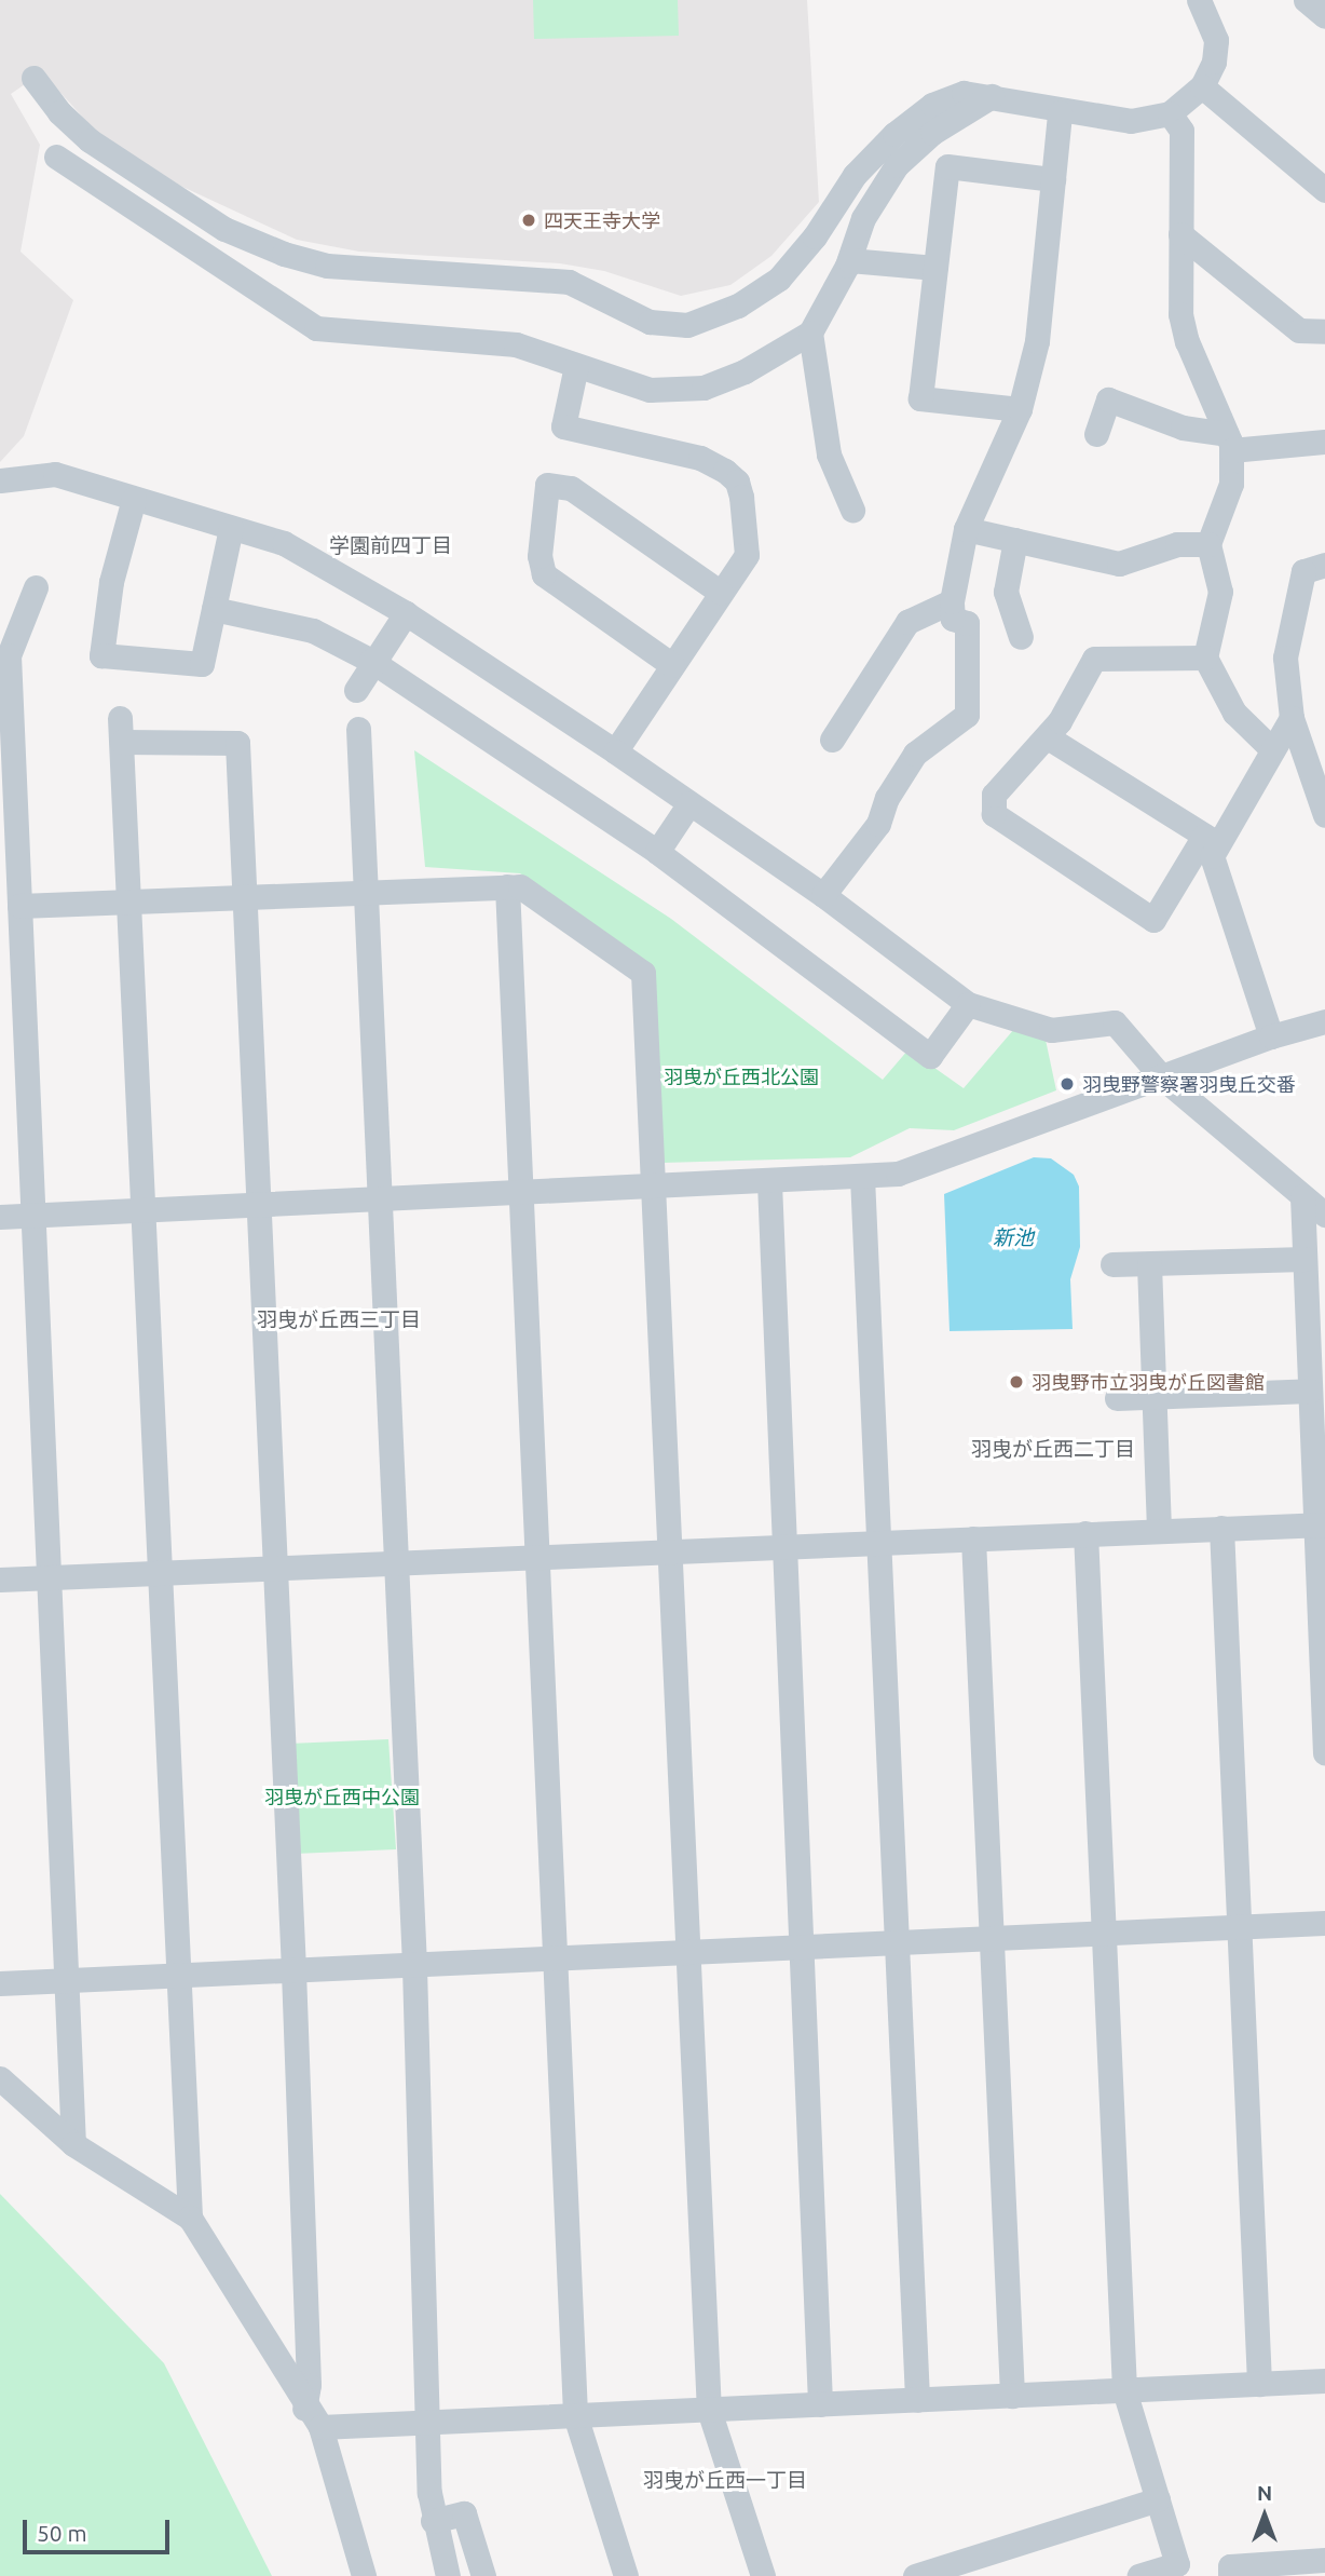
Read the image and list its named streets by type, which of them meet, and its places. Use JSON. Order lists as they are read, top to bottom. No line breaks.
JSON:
{"districts":["学園前四丁目","羽曳が丘西三丁目","羽曳が丘西二丁目","羽曳が丘西一丁目"],"water":["新池"],"parks":["羽曳が丘西北公園","羽曳が丘西中公園"],"places":["四天王寺大学","羽曳野警察署羽曳丘交番","羽曳野市立羽曳が丘図書館"],"scale_bar":"50 m","north":"top"}
